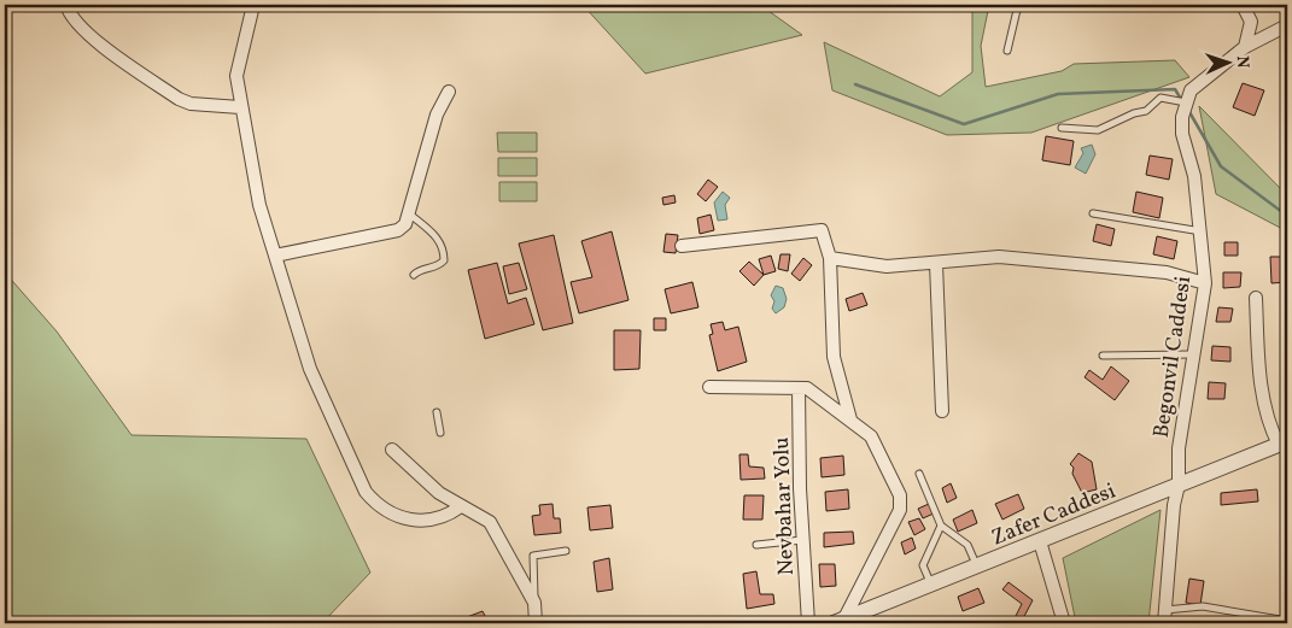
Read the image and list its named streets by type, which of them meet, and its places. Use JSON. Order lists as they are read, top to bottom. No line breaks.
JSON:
{"streets":{"street":["Begonvil Caddesi","Nevbahar Yolu","Zafer Caddesi"]},"crossings":[["Begonvil Caddesi","Zafer Caddesi"]],"north":"right"}
